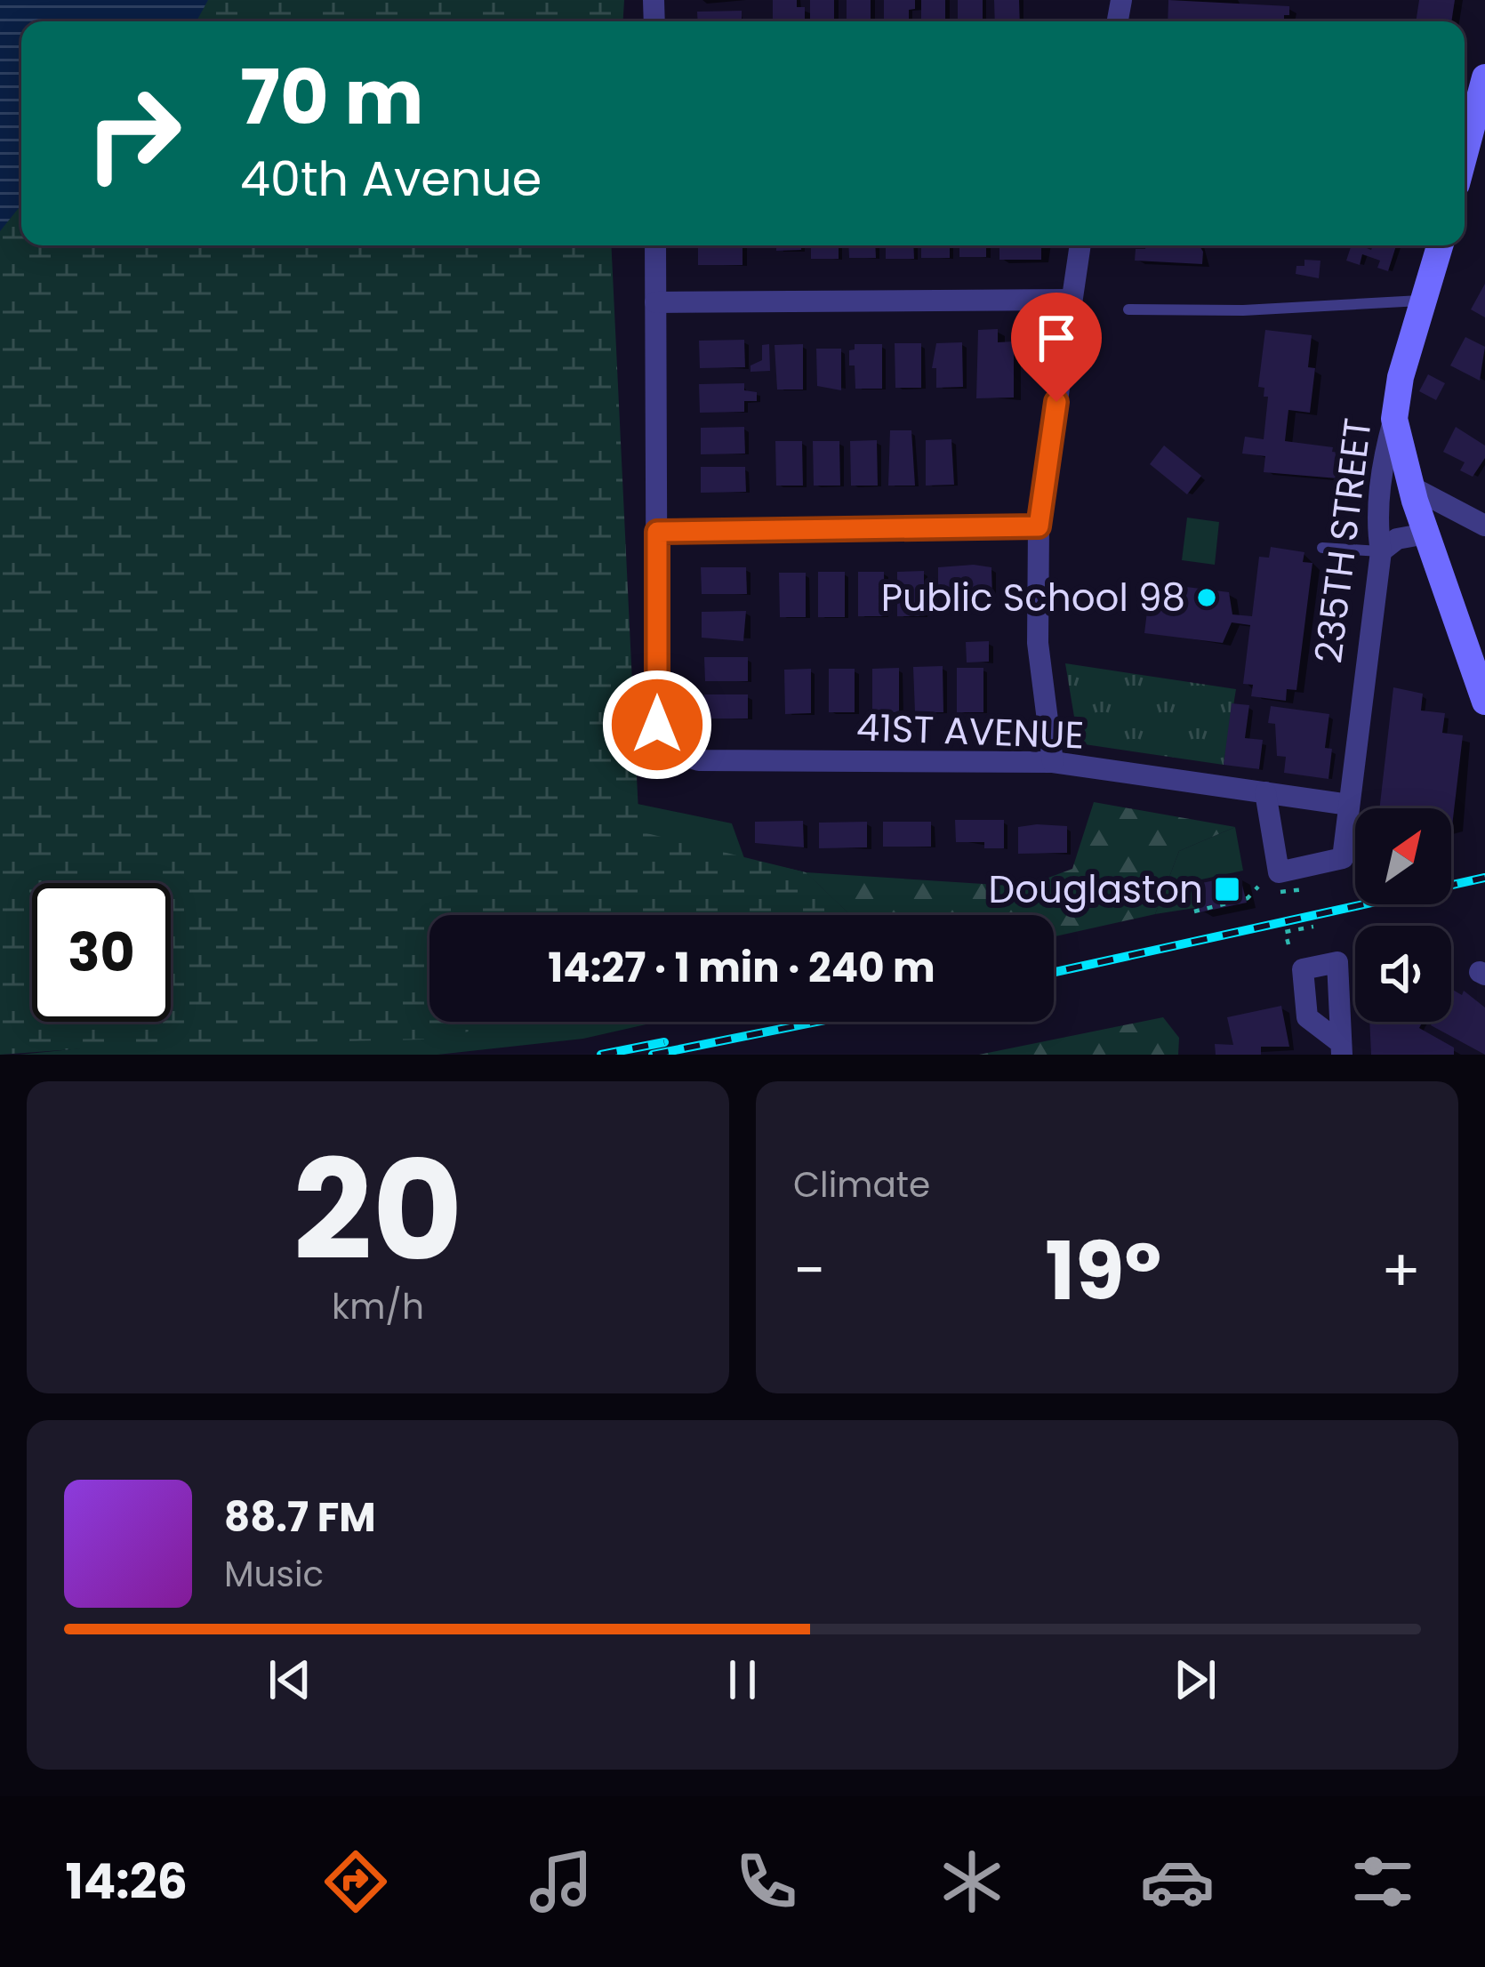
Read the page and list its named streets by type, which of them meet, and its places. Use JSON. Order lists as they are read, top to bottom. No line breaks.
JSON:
{"streets":{"main road":["235TH STREET"],"street":["41ST AVENUE"]},"crossings":[["235TH STREET","41ST AVENUE"]],"places":{"other":["Public School 98"],"transit":["Douglaston"]},"north":"top right","page":{"turn":["70 m","40th Avenue"],"limit":"30","trip":"14:27 · 1 min · 240 m","tile":[["20","km/h"],"Climate"],"heat":["−","19°","+"],"song":["88.7 FM","Music"],"tabs":"14:26"}}
